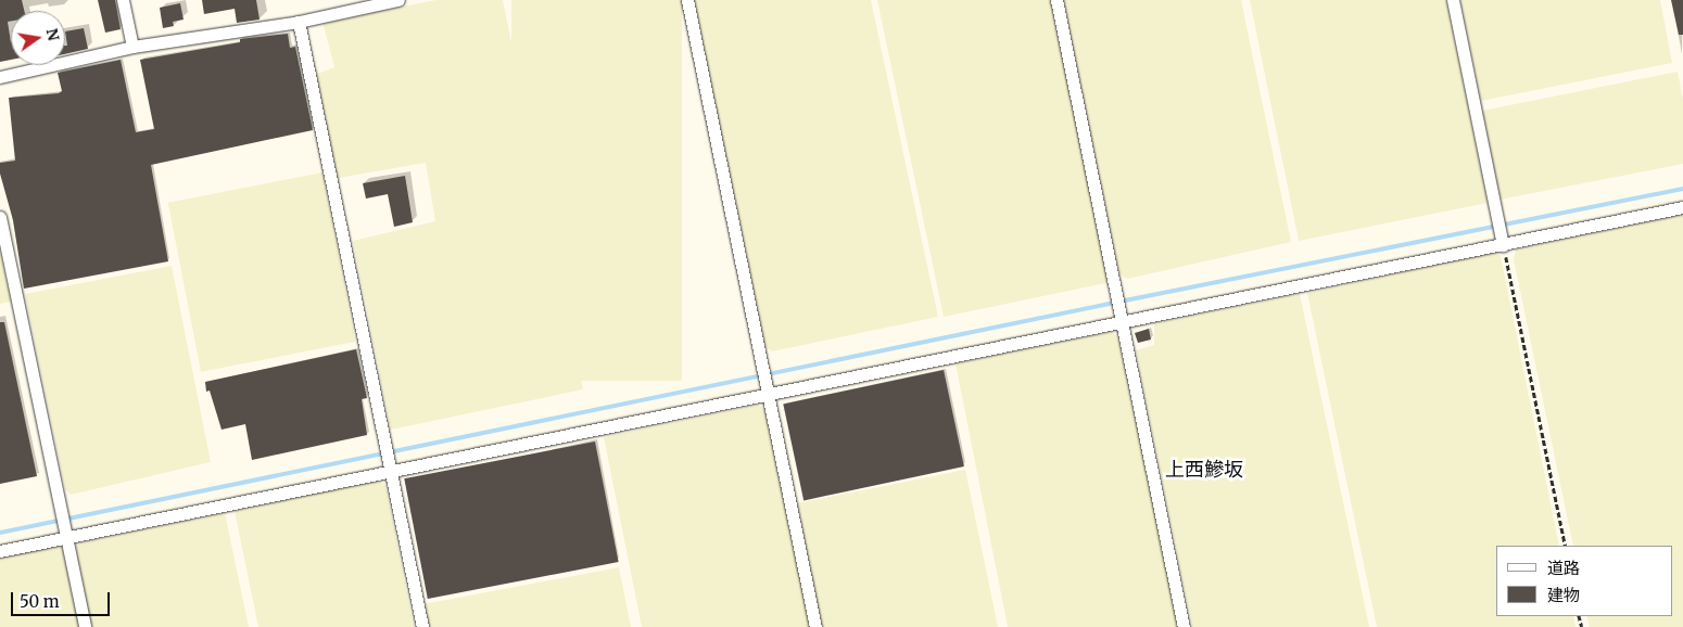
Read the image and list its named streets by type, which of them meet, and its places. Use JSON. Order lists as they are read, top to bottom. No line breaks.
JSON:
{"districts":["上西鰺坂"],"legend":["道路","建物"],"scale_bar":"50 m","north":"right"}
